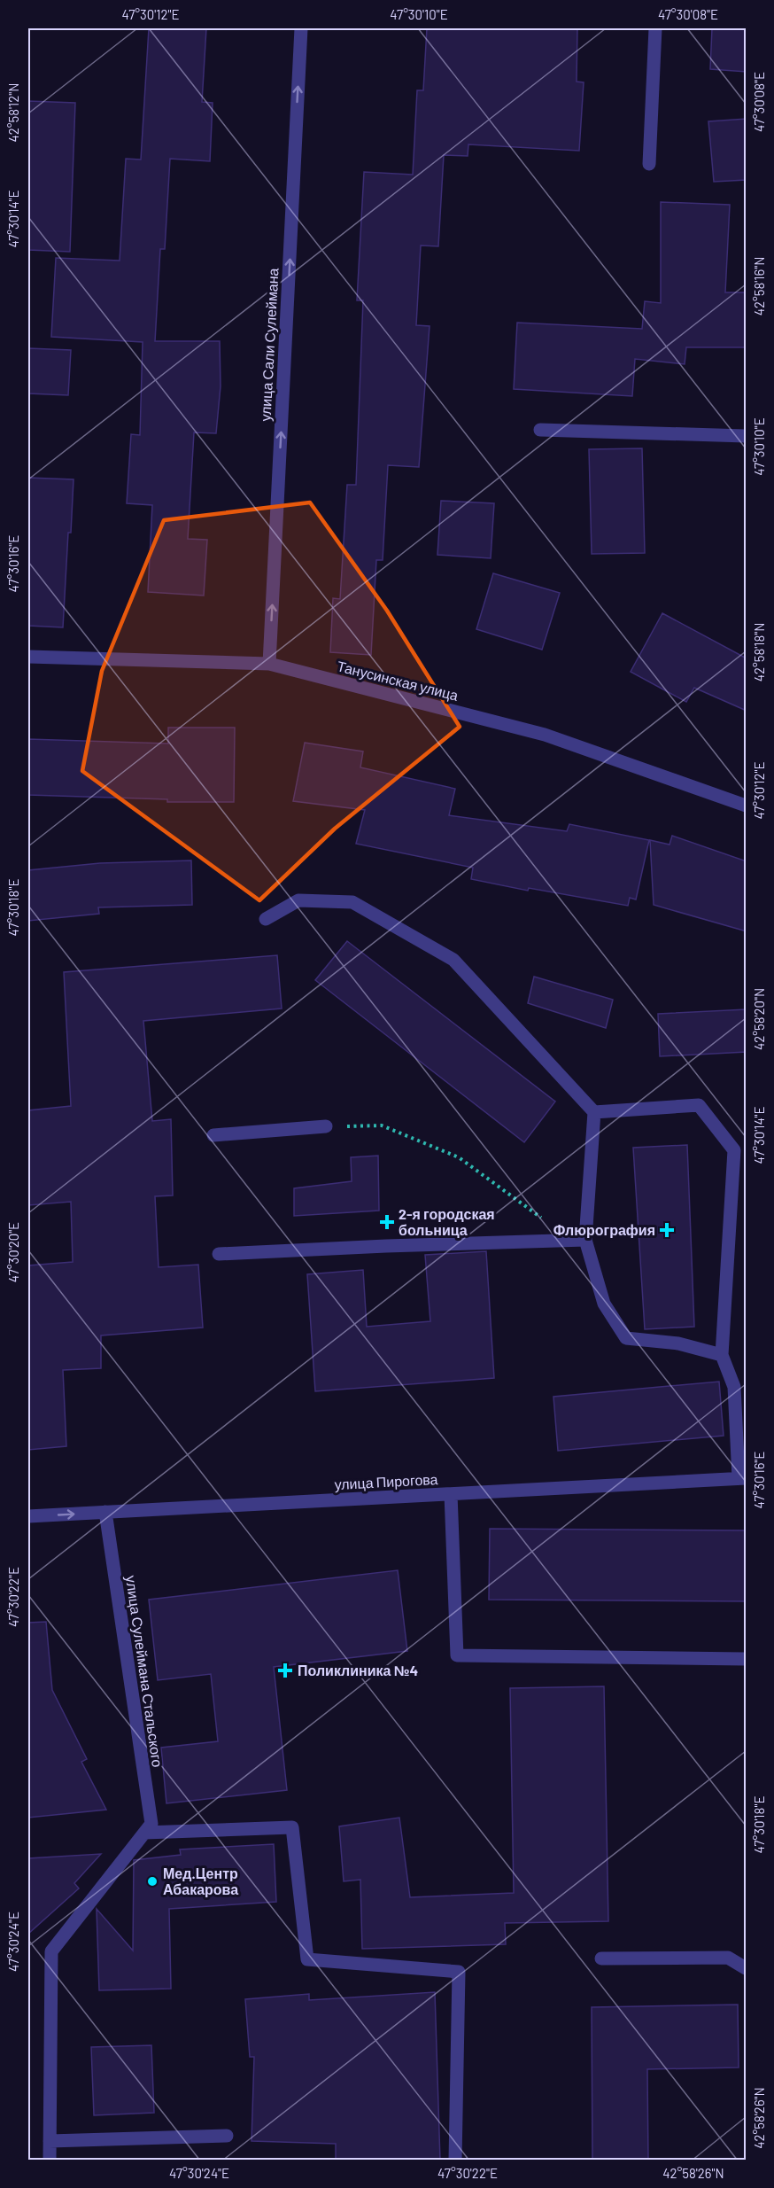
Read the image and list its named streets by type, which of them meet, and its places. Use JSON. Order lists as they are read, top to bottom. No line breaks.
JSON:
{"streets":{"street":["улица Сали Сулеймана","Танусинская улица","улица Пирогова","улица Сулеймана Стальского"]},"crossings":[["улица Сали Сулеймана","Танусинская улица"],["улица Пирогова","улица Сулеймана Стальского"]],"one_way":["улица Сали Сулеймана"],"places":{"health":["2-я городская больница","Флюрография","Поликлиника №4"],"other":["Мед.Центр Абакарова"]},"coordinates":["47°30'12\"E","47°30'10\"E","47°30'08\"E","42°58'12\"N","47°30'14\"E","42°58'16\"N","47°30'16\"E","42°58'18\"N","47°30'18\"E","42°58'20\"N","47°30'20\"E","47°30'22\"E","47°30'24\"E","42°58'26\"N"]}
